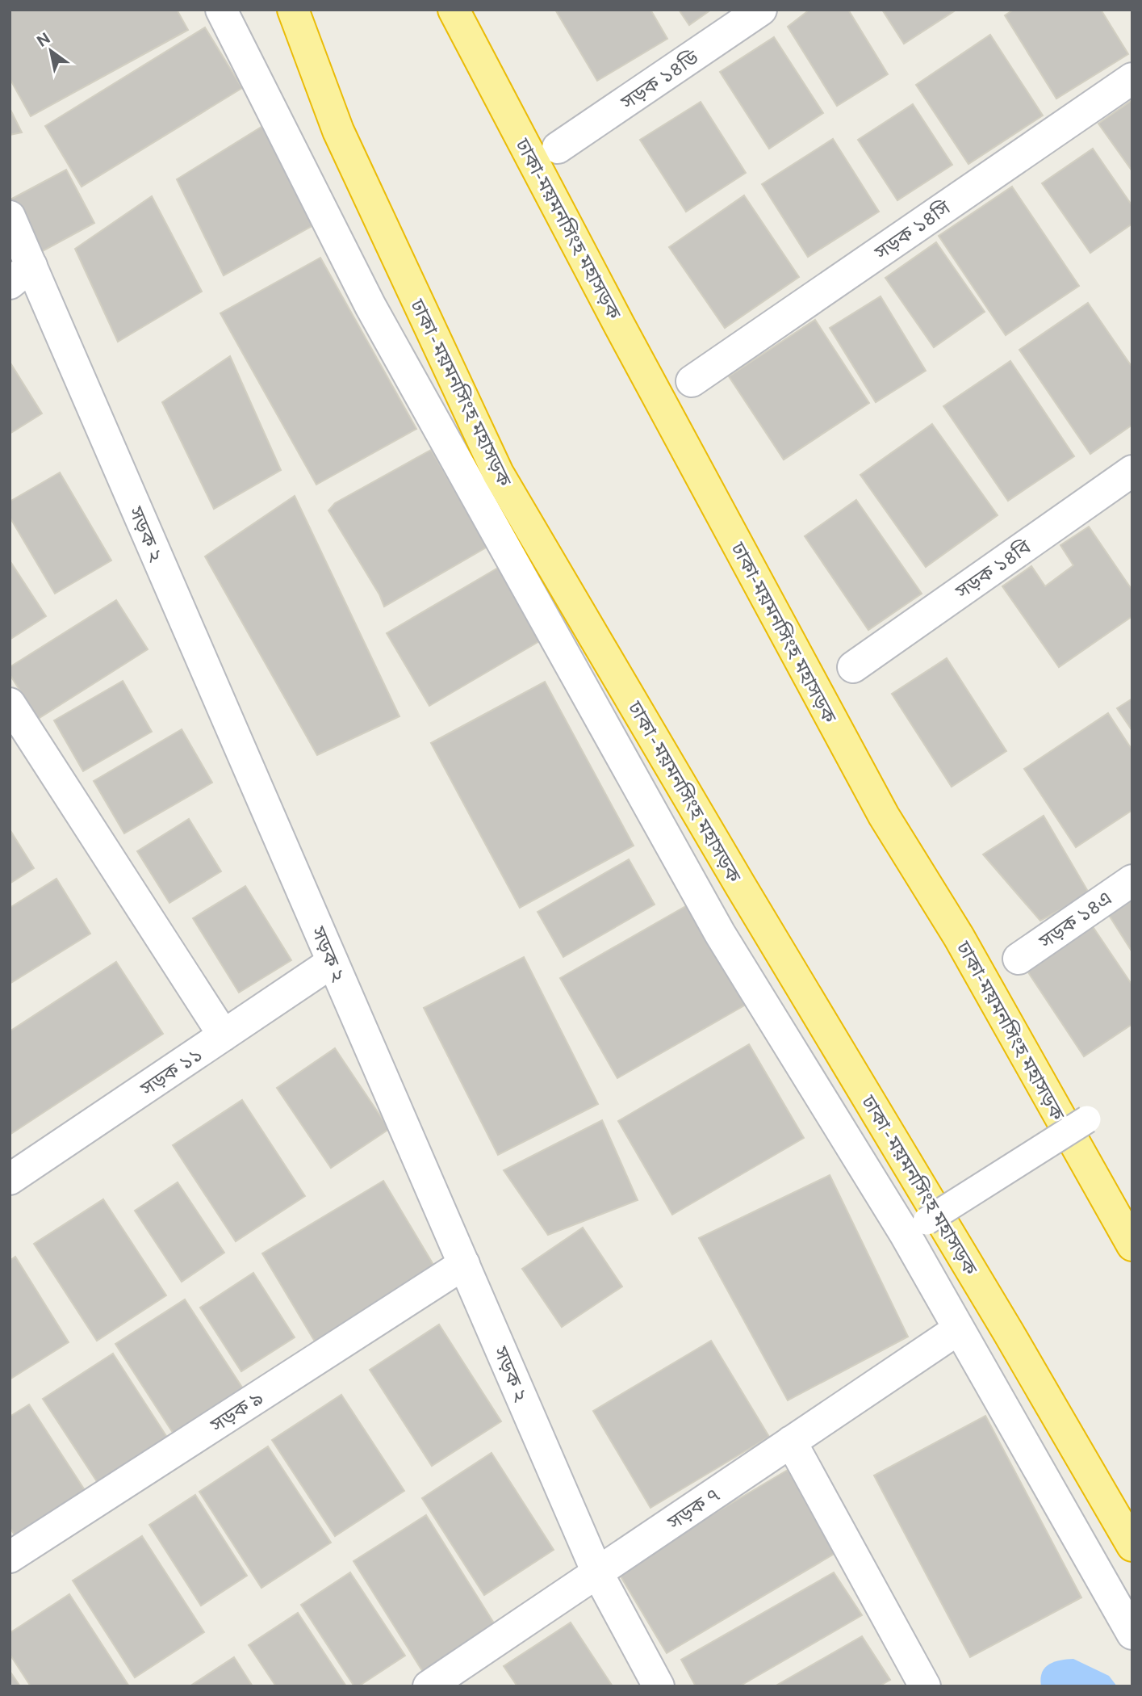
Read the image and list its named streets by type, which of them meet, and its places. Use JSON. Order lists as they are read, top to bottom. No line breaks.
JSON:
{"streets":{"highway":["ঢাকা-ময়মনসিংহ মহাসড়ক","ঢাকা - ময়মনসিংহ মহাসড়ক"],"street":["সড়ক ১৪ডি","সড়ক ১৪সি","সড়ক ২","সড়ক ১৪বি","সড়ক ১৪এ","সড়ক ১১","সড়ক ৯","সড়ক ৭"]},"crossings":[["সড়ক ২","সড়ক ১১"],["সড়ক ২","সড়ক ৯"],["সড়ক ২","সড়ক ৭"]],"north":"top left"}
